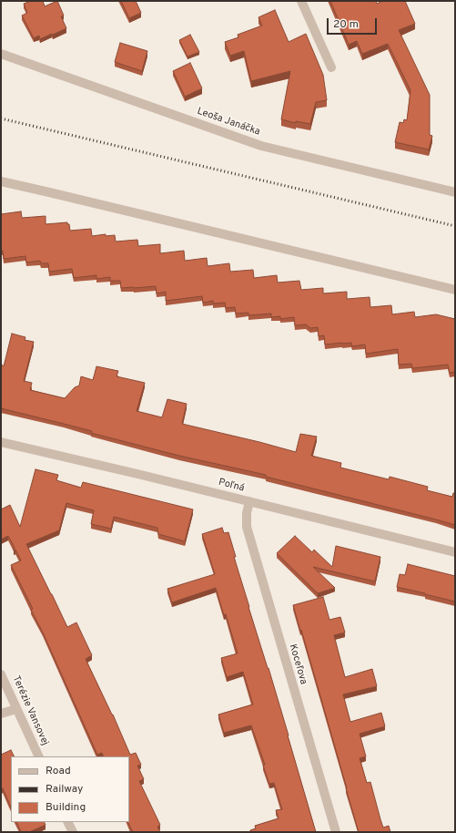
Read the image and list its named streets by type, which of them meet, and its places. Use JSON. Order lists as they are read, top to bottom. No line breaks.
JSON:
{"streets":{"street":["Leoša Janáčka","Poľná","Koceľova","Terézie Vansovej"]},"crossings":[["Poľná","Koceľova"]],"legend":["Road","Railway","Building"],"scale_bar":"20 m"}
